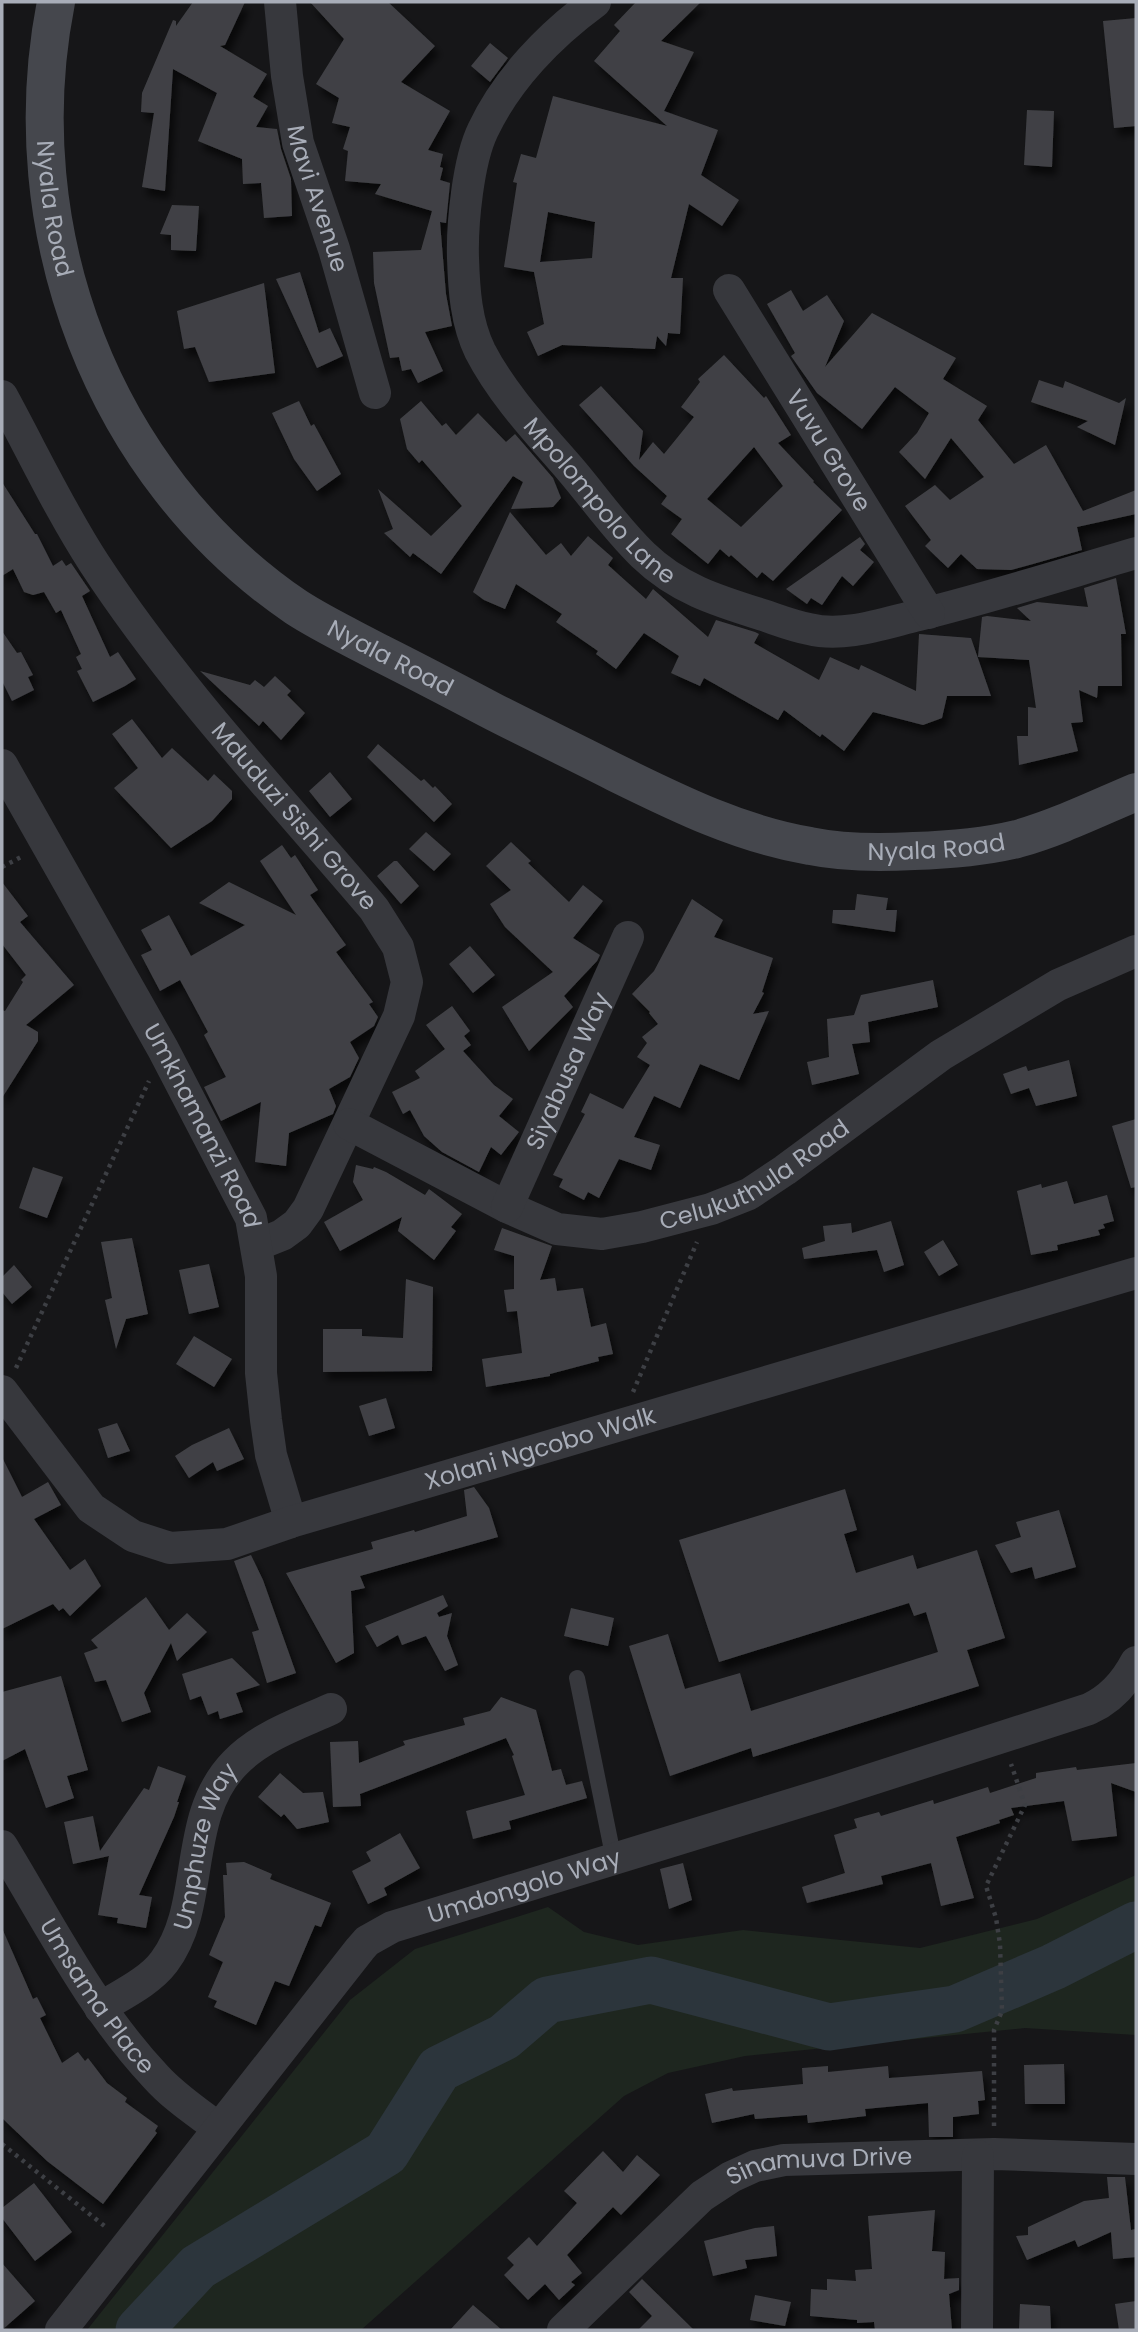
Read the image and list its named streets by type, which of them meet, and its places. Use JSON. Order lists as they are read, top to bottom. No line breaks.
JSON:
{"streets":{"street":["Mavi Avenue","Nyala Road","Vuvu Grove","Mpolompolo Lane","Mduduzi Sishi Grove","Siyabusa Way","Umkhamanzi Road","Celukuthula Road","Xolani Ngcobo Walk","Umphuze Way","Umdongolo Way","Umsama Place","Sinamuva Drive"]},"crossings":[["Vuvu Grove","Mpolompolo Lane"],["Mduduzi Sishi Grove","Umkhamanzi Road"],["Mduduzi Sishi Grove","Celukuthula Road"],["Siyabusa Way","Celukuthula Road"],["Umkhamanzi Road","Xolani Ngcobo Walk"],["Umphuze Way","Umsama Place"],["Umdongolo Way","Umsama Place"]]}
